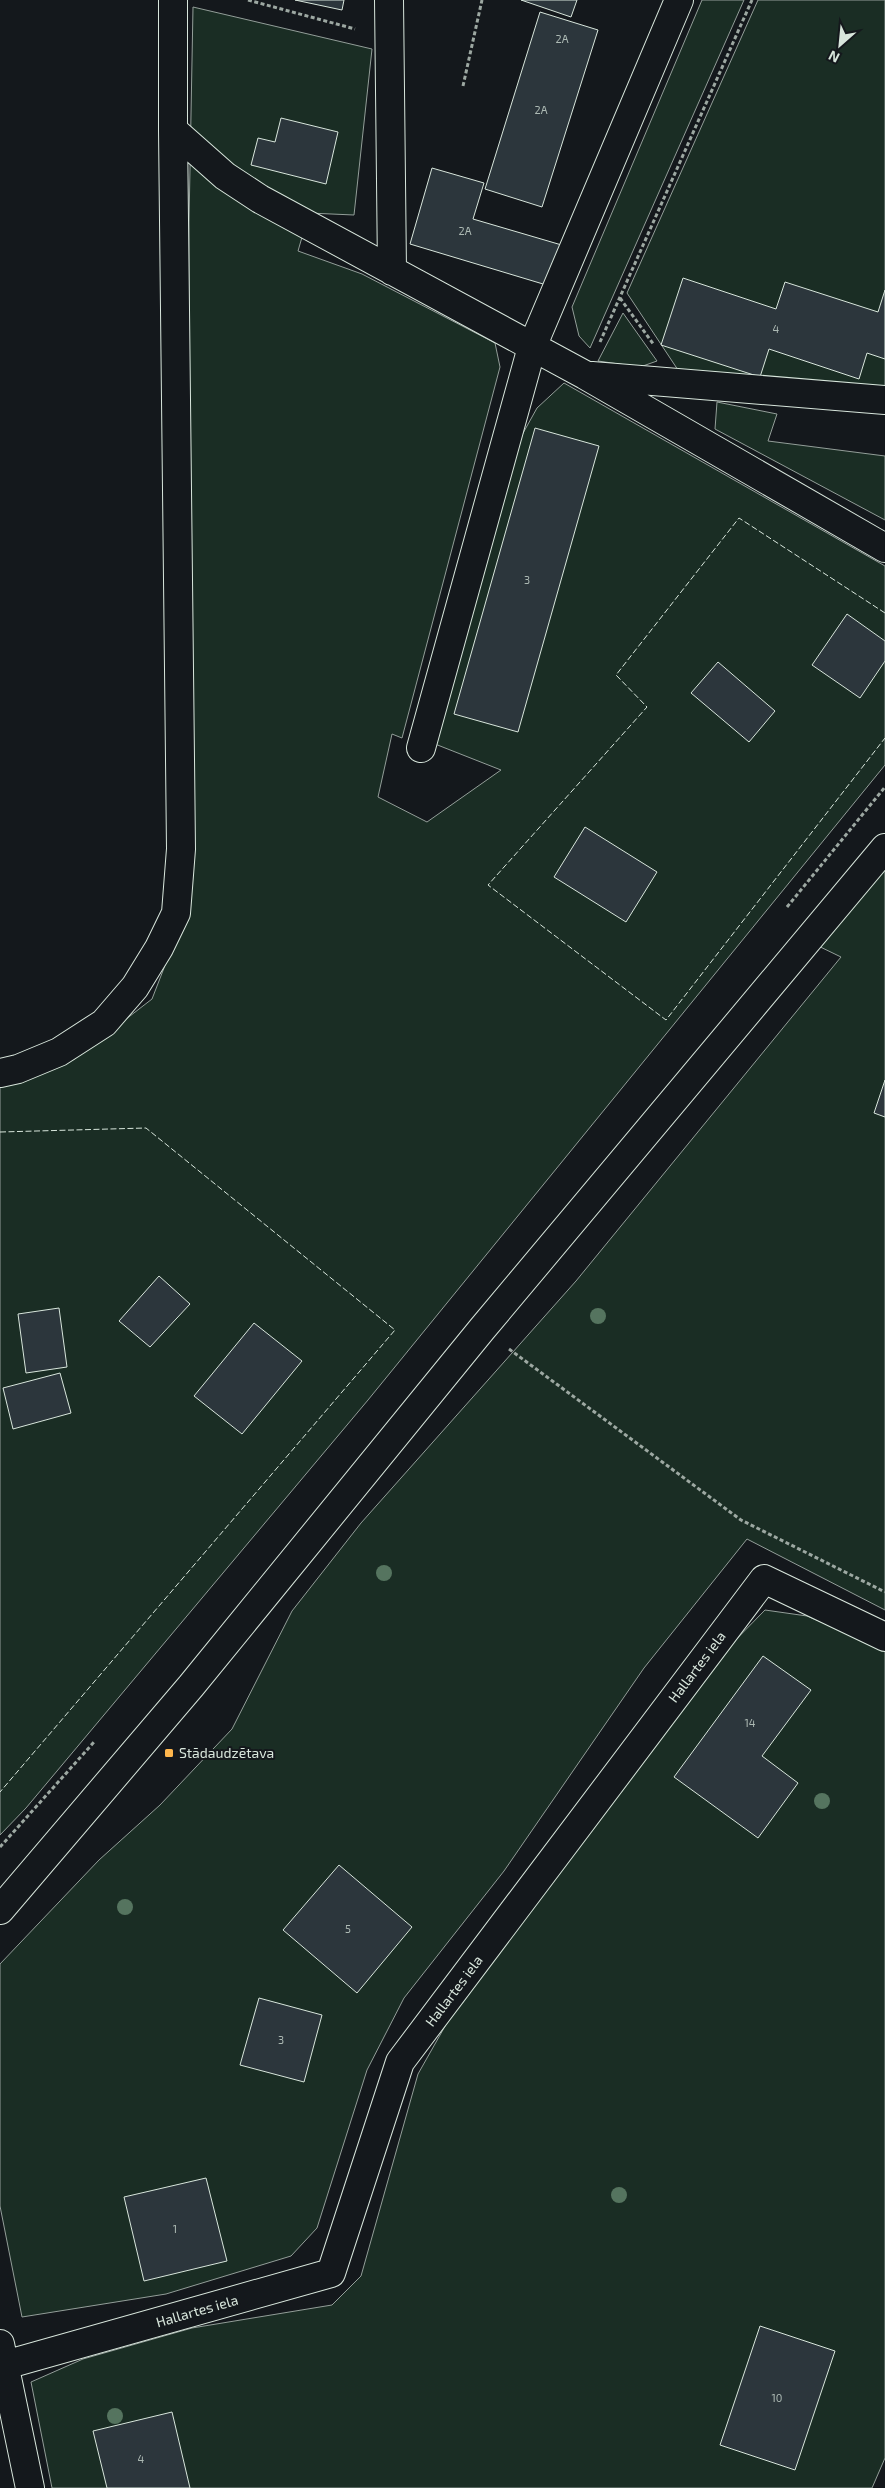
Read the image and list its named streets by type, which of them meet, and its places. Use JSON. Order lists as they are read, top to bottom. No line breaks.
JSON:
{"streets":{"street":["Hallartes iela"]},"places":{"transit":["Stādaudzētava"]},"house_numbers":["2A","2A","2A","4","3","14","5","3","1","10","4"],"north":"bottom left"}
